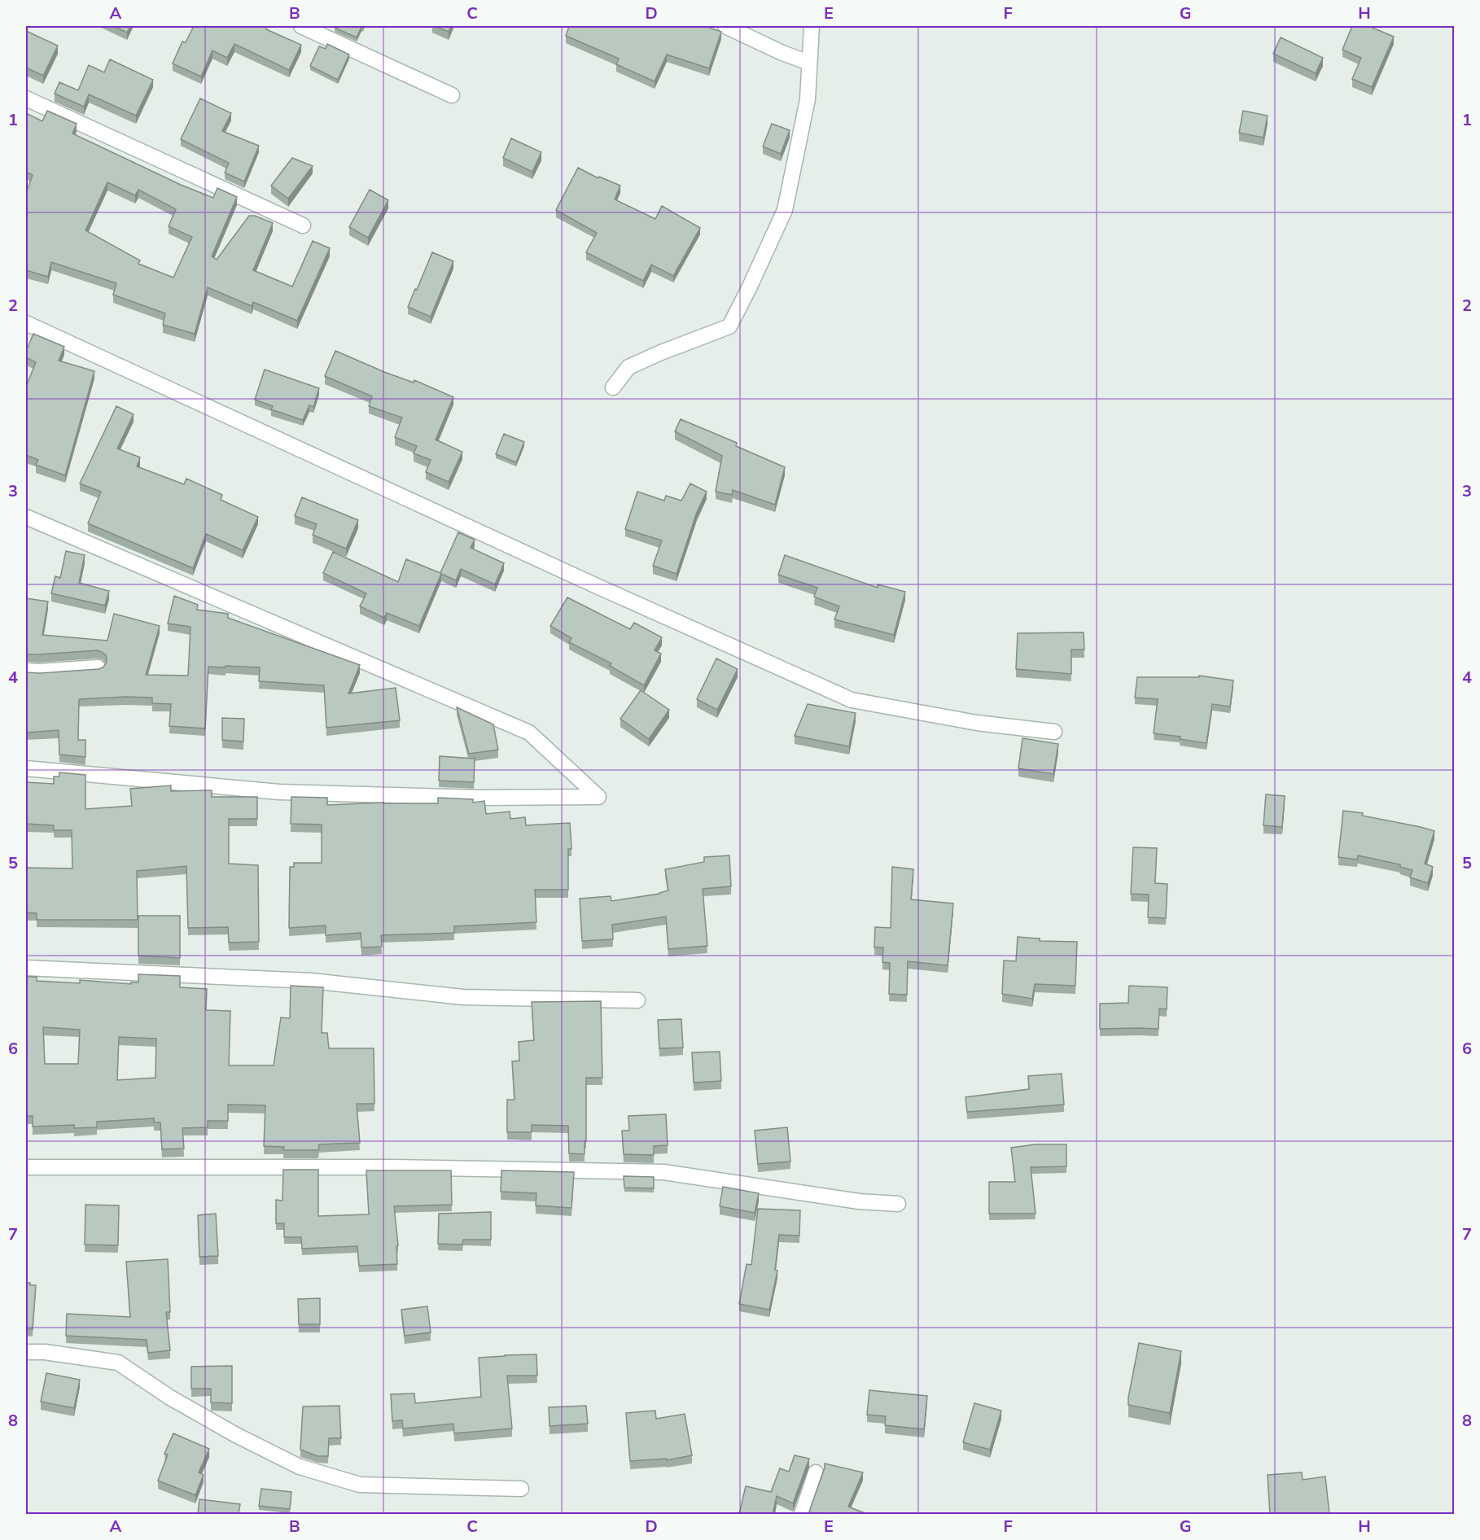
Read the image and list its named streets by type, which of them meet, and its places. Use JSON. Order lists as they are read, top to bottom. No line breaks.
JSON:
{"grid":{"columns":["A","B","C","D","E","F","G","H"],"rows":["1","2","3","4","5","6","7","8"]}}
